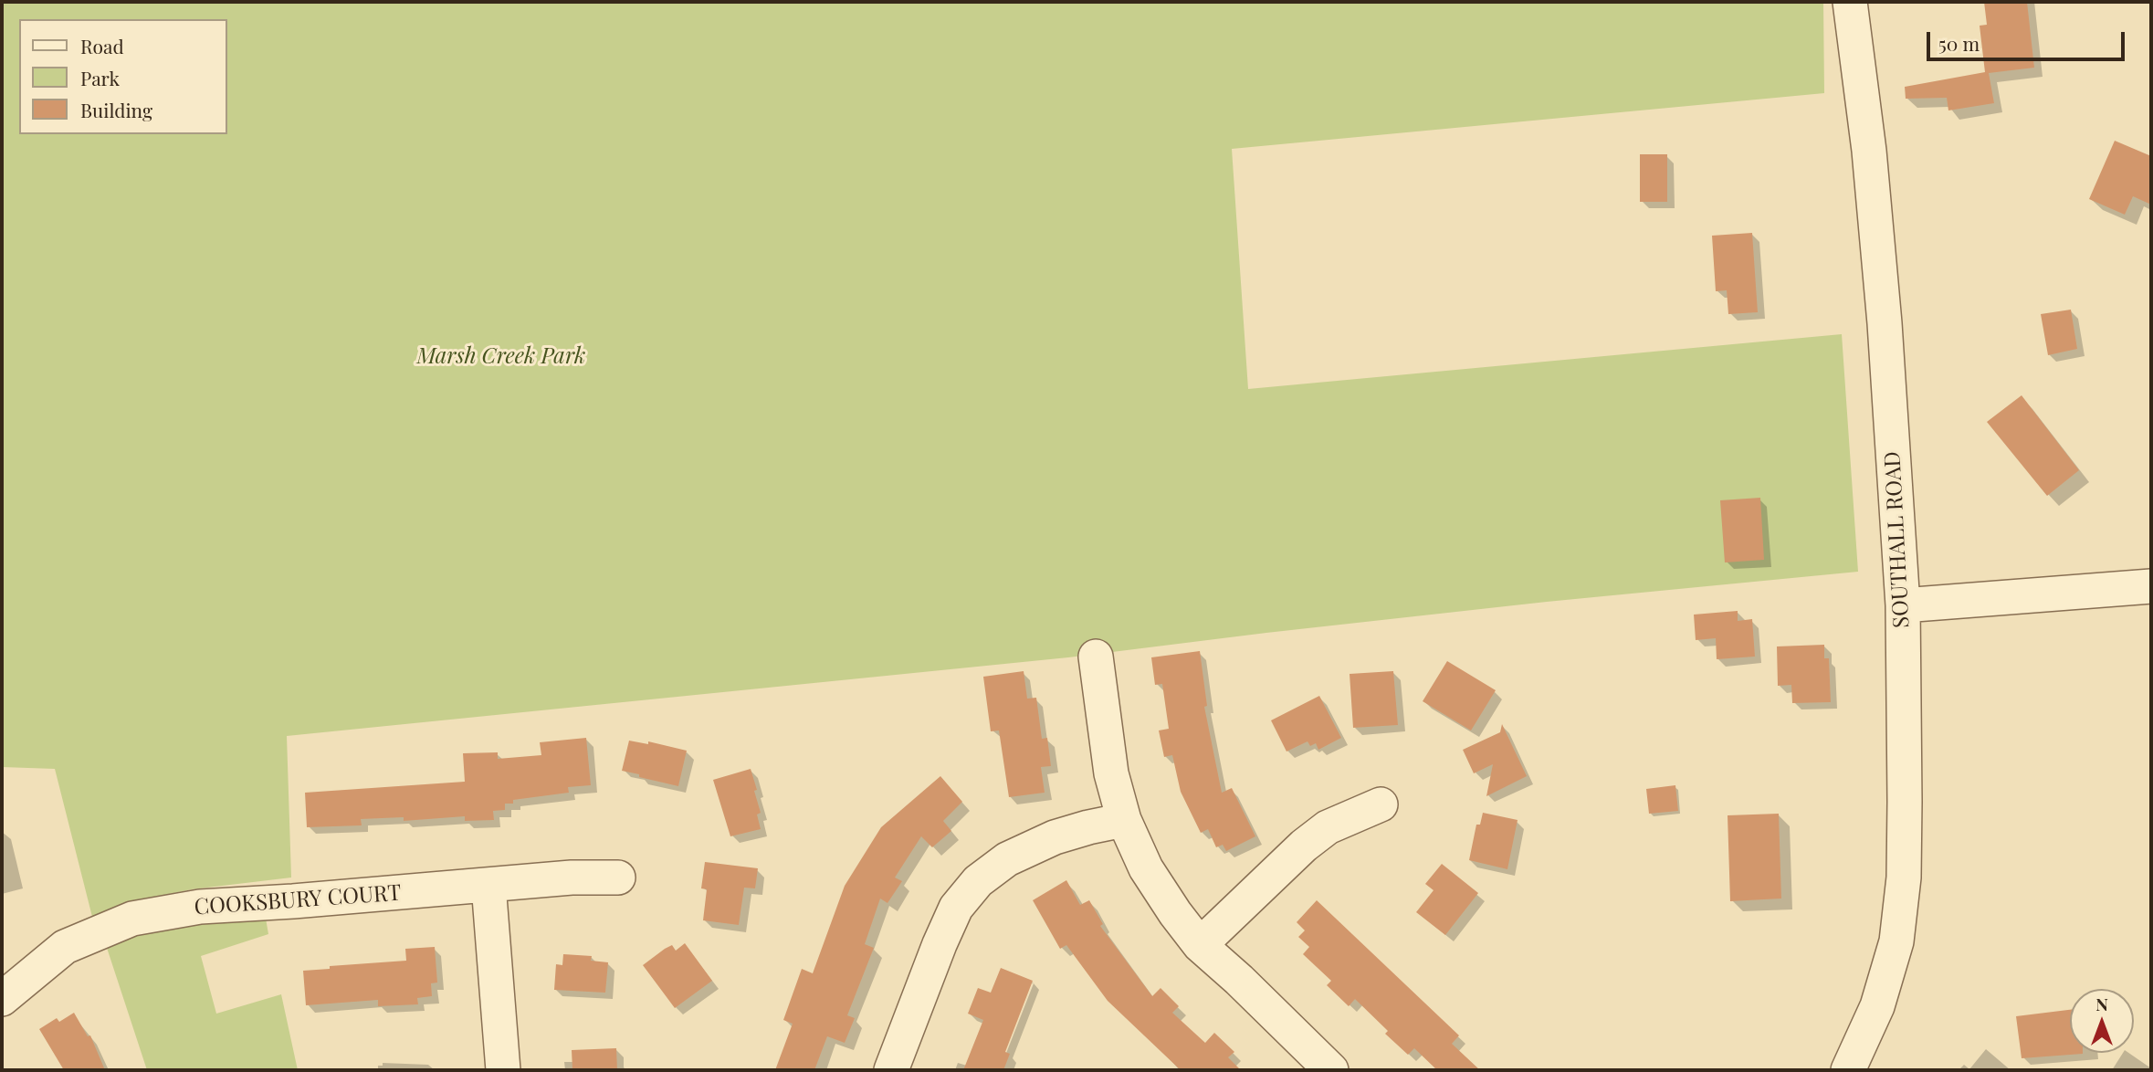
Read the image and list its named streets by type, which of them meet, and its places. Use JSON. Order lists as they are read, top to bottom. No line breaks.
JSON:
{"streets":{"street":["SOUTHALL ROAD","COOKSBURY COURT"]},"parks":["Marsh Creek Park"],"legend":["Road","Park","Building"],"scale_bar":"50 m","north":"top"}
